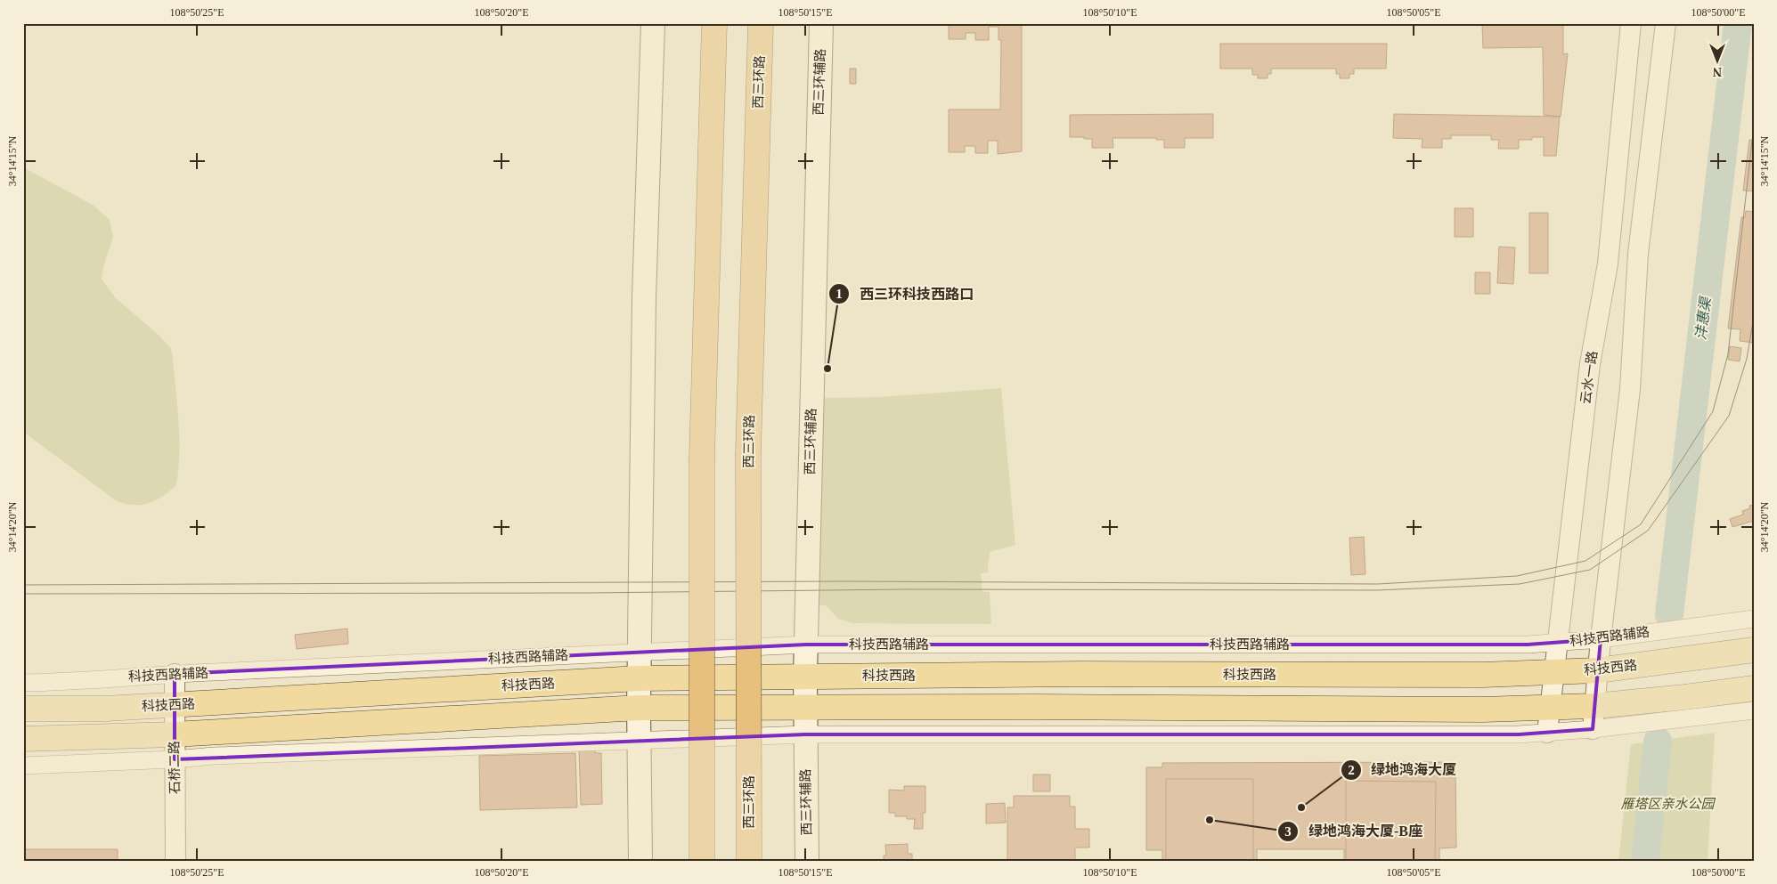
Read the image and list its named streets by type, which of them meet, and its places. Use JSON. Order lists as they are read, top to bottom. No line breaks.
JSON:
{"streets":{"highway":["西三环路"],"main road":["西三环辅路","科技西路"],"street":["云水一路","科技西路辅路","石桥二路"]},"crossings":[["西三环辅路","科技西路辅路"],["西三环辅路","科技西路"],["云水一路","科技西路辅路"],["云水一路","科技西路"],["科技西路辅路","石桥二路"],["科技西路","石桥二路"]],"water":["沣惠渠"],"parks":["雁塔区亲水公园"],"places":["西三环科技西路口","绿地鸿海大厦","绿地鸿海大厦-B座"],"north":"bottom","coordinates":["108°50'25\"E","108°50'20\"E","108°50'15\"E","108°50'10\"E","108°50'05\"E","108°50'00\"E","34°14'15\"N","34°14'20\"N"]}
